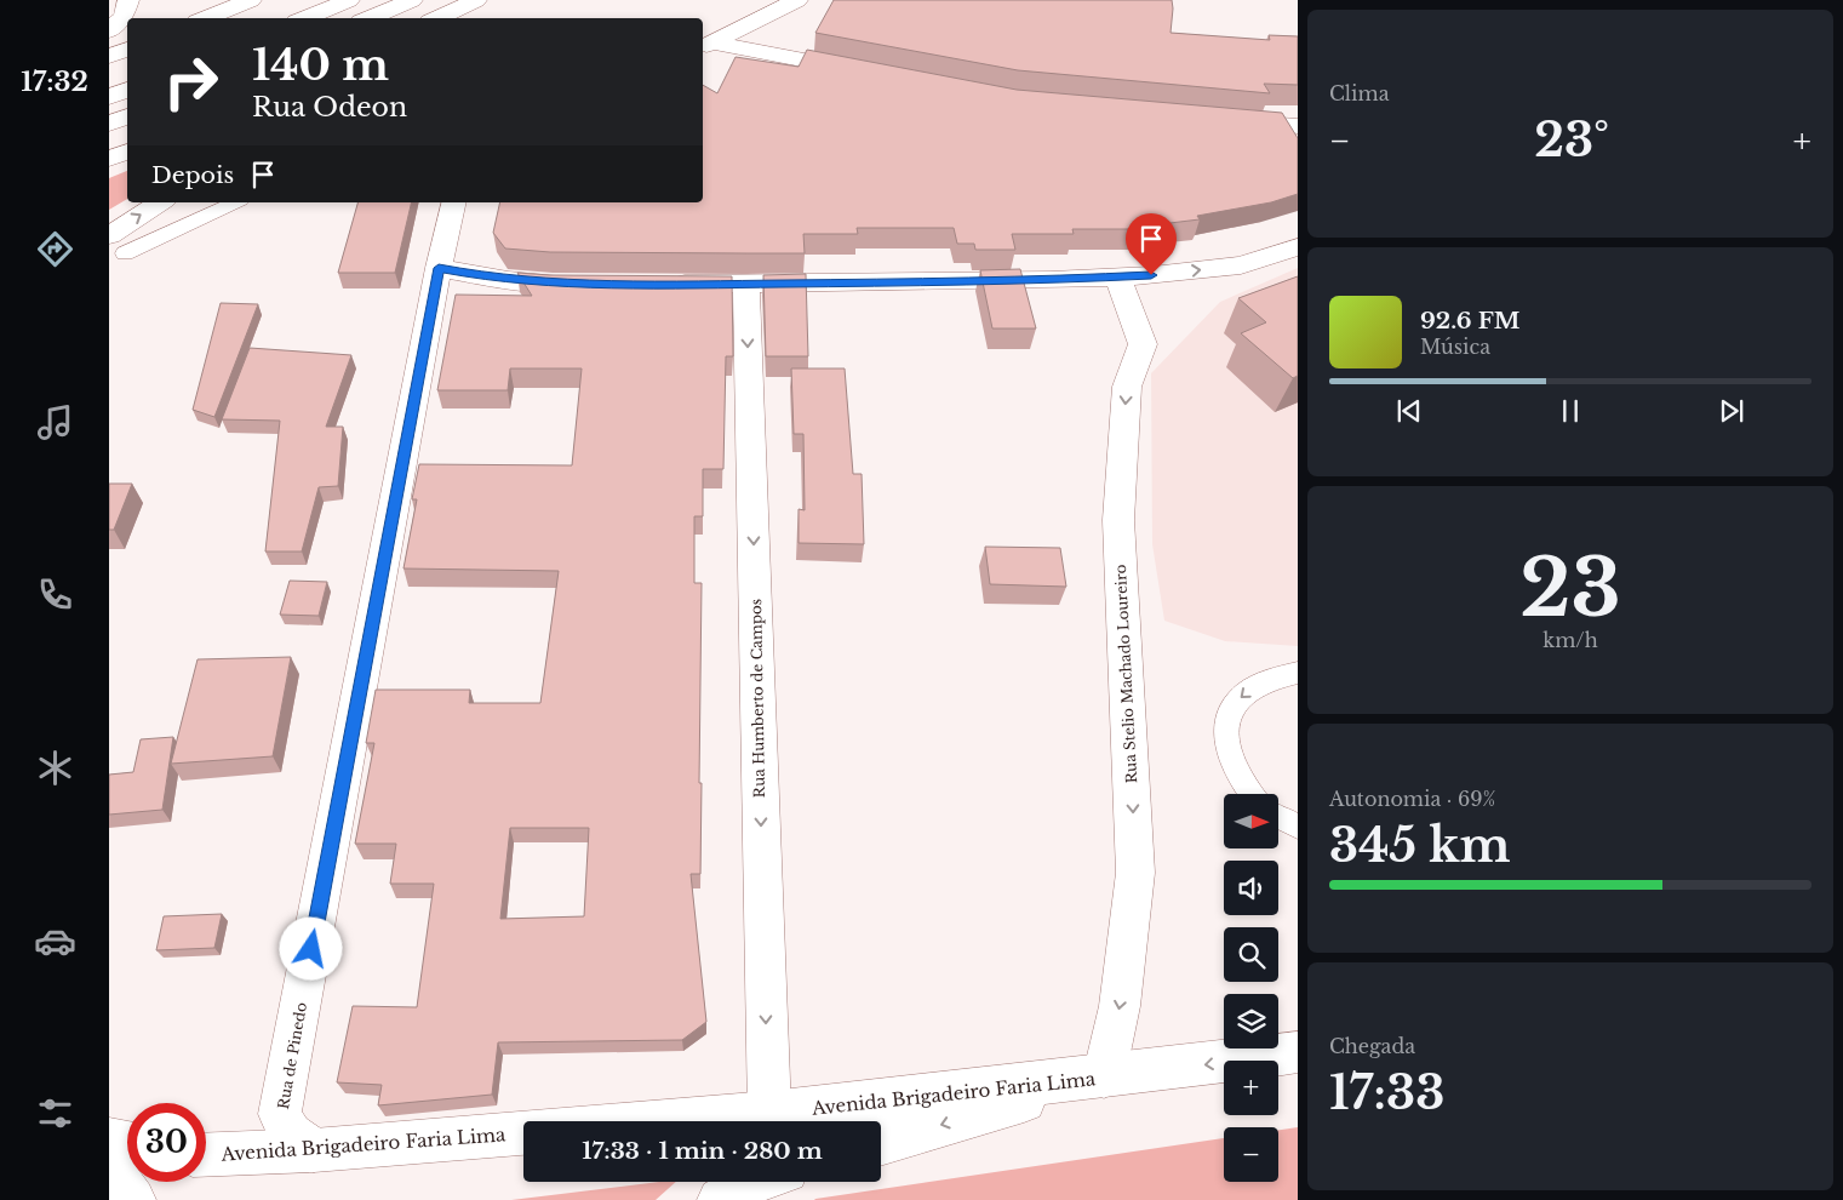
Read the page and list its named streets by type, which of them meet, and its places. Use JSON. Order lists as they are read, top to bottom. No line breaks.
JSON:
{"streets":{"main road":["Rua Stelio Machado Loureiro","Rua Humberto de Campos","Rua de Pinedo","Avenida Brigadeiro Faria Lima"]},"crossings":[["Rua Stelio Machado Loureiro","Avenida Brigadeiro Faria Lima"],["Rua Humberto de Campos","Avenida Brigadeiro Faria Lima"],["Rua de Pinedo","Avenida Brigadeiro Faria Lima"]],"one_way":["Rua Stelio Machado Loureiro","Rua Humberto de Campos"],"north":"right","page":{"tabs":"17:32","tile":["Clima",["23","km/h"],["Autonomia · 69%","345 km"],["Chegada","17:33"]],"turn":["140 m","Rua Odeon"],"heat":["−","23°","+"],"then":"Depois","song":["92.6 FM","Música"],"map_buttons":["+","−"],"limit":"30","trip":"17:33 · 1 min · 280 m"}}
